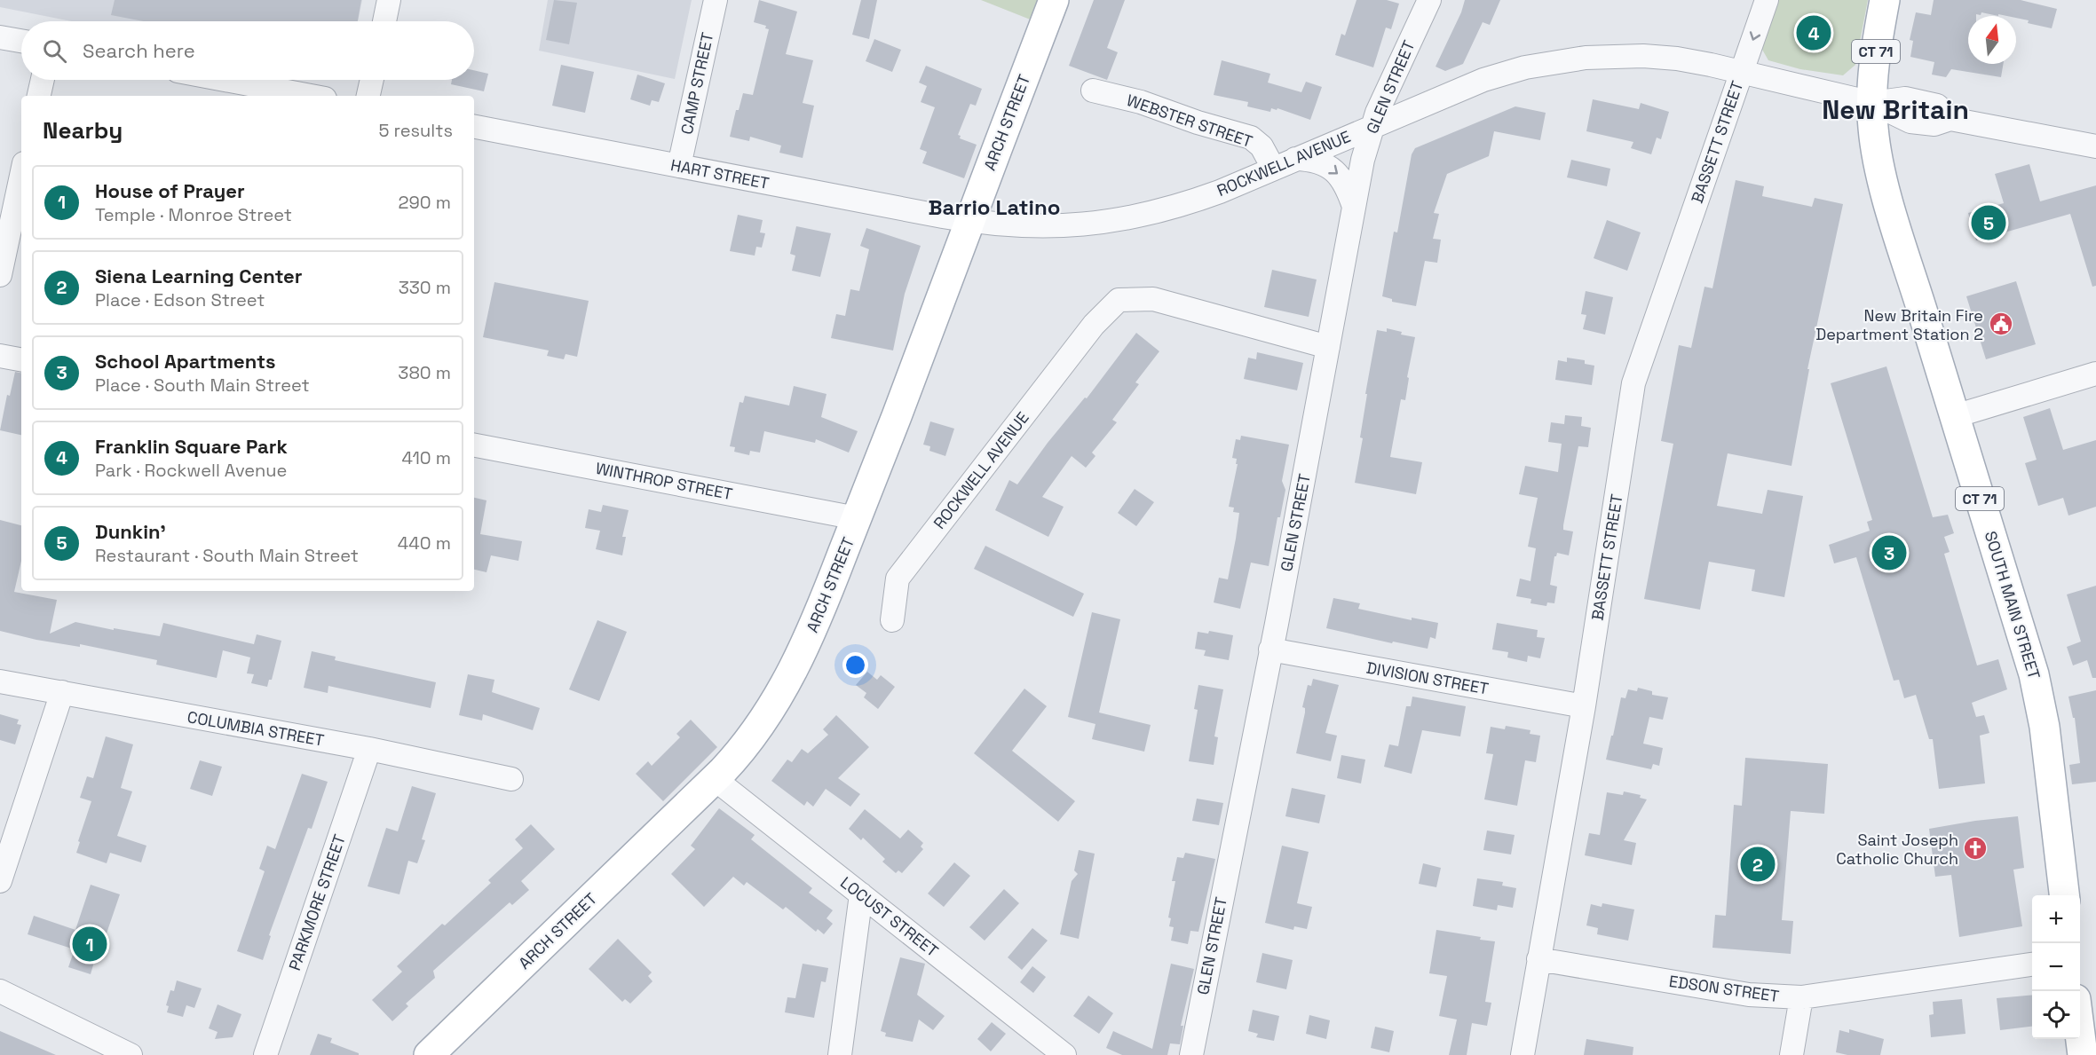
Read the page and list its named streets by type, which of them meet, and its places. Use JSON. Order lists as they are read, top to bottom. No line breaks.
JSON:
{"streets":{"main road":["CT 71","ARCH STREET","SOUTH MAIN STREET"],"street":["CAMP STREET","GLEN STREET","WEBSTER STREET","BASSETT STREET","ROCKWELL AVENUE","HART STREET","WINTHROP STREET","DIVISION STREET","COLUMBIA STREET","PARKMORE STREET","LOCUST STREET","EDSON STREET"]},"crossings":[["CT 71","ROCKWELL AVENUE"],["CT 71","SOUTH MAIN STREET"],["CAMP STREET","HART STREET"],["GLEN STREET","ROCKWELL AVENUE"],["GLEN STREET","DIVISION STREET"],["WEBSTER STREET","ROCKWELL AVENUE"],["ARCH STREET","ROCKWELL AVENUE"],["ARCH STREET","HART STREET"],["ARCH STREET","WINTHROP STREET"],["ARCH STREET","LOCUST STREET"],["BASSETT STREET","ROCKWELL AVENUE"],["BASSETT STREET","DIVISION STREET"],["BASSETT STREET","EDSON STREET"],["ROCKWELL AVENUE","HART STREET"],["ROCKWELL AVENUE","SOUTH MAIN STREET"],["COLUMBIA STREET","PARKMORE STREET"]],"districts":["New Britain","Barrio Latino"],"places":{"public building":["New Britain Fire Department Station 2"],"church":["Saint Joseph Catholic Church"]},"north":"top","page":{"pins":["4","5","3","2","1"],"search":"Search here","heading":["Nearby","5 results"],"list":[{"mark":"1","name":"House of Prayer","note":"Temple · Monroe Street","value":"290 m"},{"mark":"2","name":"Siena Learning Center","note":"Place · Edson Street","value":"330 m"},{"mark":"3","name":"School Apartments","note":"Place · South Main Street","value":"380 m"},{"mark":"4","name":"Franklin Square Park","note":"Park · Rockwell Avenue","value":"410 m"},{"mark":"5","name":"Dunkin'","note":"Restaurant · South Main Street","value":"440 m"}],"map_buttons":["+","−"]}}
